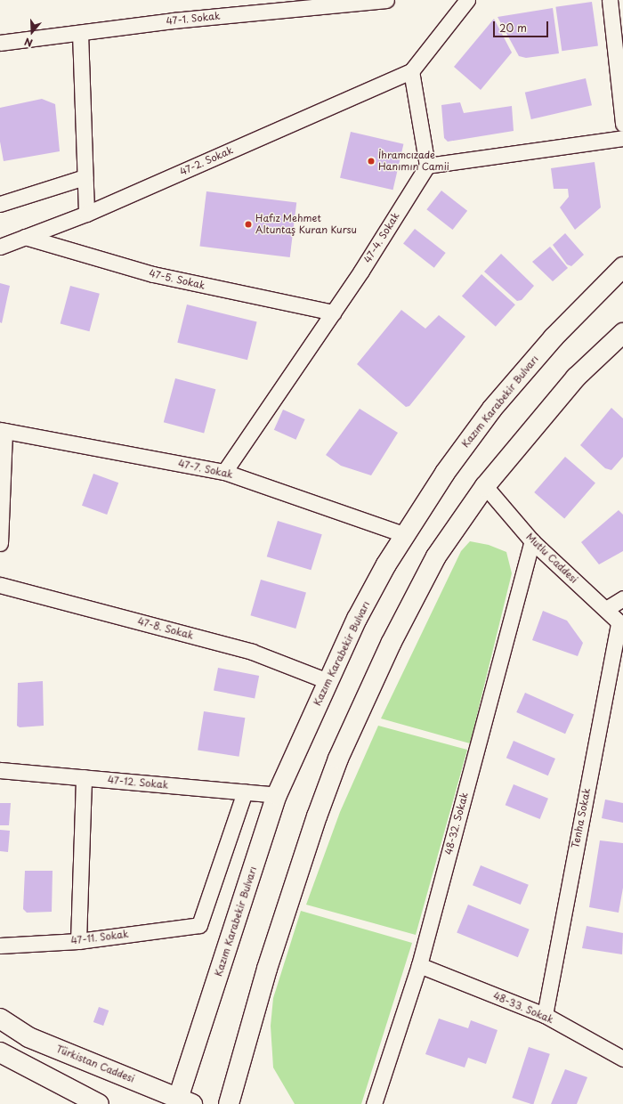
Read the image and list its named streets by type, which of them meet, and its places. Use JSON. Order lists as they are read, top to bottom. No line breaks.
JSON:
{"streets":{"main road":["Kazım Karabekir Bulvarı","Türkistan Caddesi"],"street":["47-1. Sokak","47-2. Sokak","47-4. Sokak","47-5. Sokak","47-7. Sokak","Mutlu Caddesi","47-8. Sokak","47-12. Sokak","Tenha Sokak","48-32. Sokak","47-11. Sokak","48-33. Sokak"]},"crossings":[["47-2. Sokak","47-5. Sokak"],["47-4. Sokak","47-5. Sokak"],["47-4. Sokak","47-7. Sokak"],["Kazım Karabekir Bulvarı","47-7. Sokak"],["Kazım Karabekir Bulvarı","47-8. Sokak"],["Kazım Karabekir Bulvarı","47-12. Sokak"],["Kazım Karabekir Bulvarı","Türkistan Caddesi"],["Mutlu Caddesi","Tenha Sokak"],["Mutlu Caddesi","48-32. Sokak"],["47-12. Sokak","47-11. Sokak"],["Tenha Sokak","48-33. Sokak"],["48-32. Sokak","48-33. Sokak"]],"places":["İhramcızade Hanımın Camii","Hafız Mehmet Altuntaş Kuran Kursu"],"scale_bar":"20 m","north":"bottom"}
